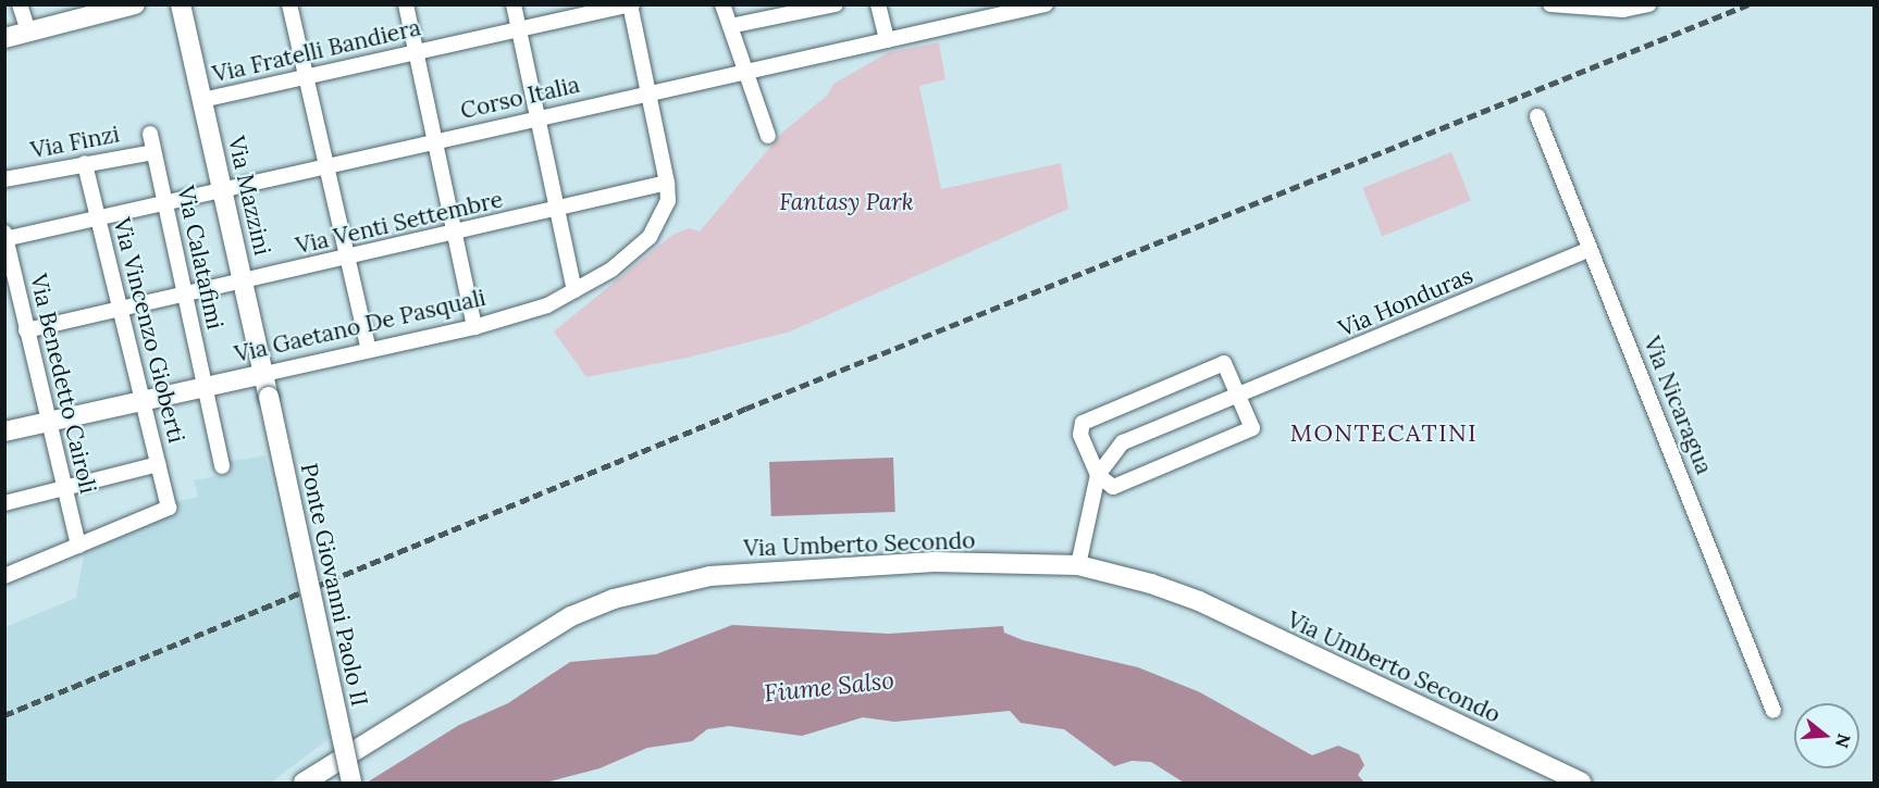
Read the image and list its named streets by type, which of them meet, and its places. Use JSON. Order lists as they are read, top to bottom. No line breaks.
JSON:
{"streets":{"main road":["Via Mazzini","Via Gaetano De Pasquali","Via Umberto Secondo","Ponte Giovanni Paolo II"],"street":["Via Fratelli Bandiera","Corso Italia","Via Finzi","Via Venti Settembre","Via Calatafimi","Via Honduras","Via Vincenzo Gioberti","Via Benedetto Cairoli","Via Nicaragua"]},"crossings":[["Via Fratelli Bandiera","Via Mazzini"],["Corso Italia","Via Mazzini"],["Corso Italia","Via Calatafimi"],["Corso Italia","Via Vincenzo Gioberti"],["Corso Italia","Via Benedetto Cairoli"],["Via Finzi","Via Calatafimi"],["Via Finzi","Via Vincenzo Gioberti"],["Via Mazzini","Via Venti Settembre"],["Via Mazzini","Via Gaetano De Pasquali"],["Via Mazzini","Ponte Giovanni Paolo II"],["Via Venti Settembre","Via Calatafimi"],["Via Venti Settembre","Via Gaetano De Pasquali"],["Via Venti Settembre","Via Vincenzo Gioberti"],["Via Venti Settembre","Via Benedetto Cairoli"],["Via Calatafimi","Via Gaetano De Pasquali"],["Via Honduras","Via Nicaragua"],["Via Honduras","Via Umberto Secondo"],["Via Gaetano De Pasquali","Via Vincenzo Gioberti"],["Via Gaetano De Pasquali","Via Benedetto Cairoli"],["Via Vincenzo Gioberti","Via Benedetto Cairoli"]],"districts":["MONTECATINI"],"water":["Fiume Salso"],"parks":["Fantasy Park"],"north":"right"}
